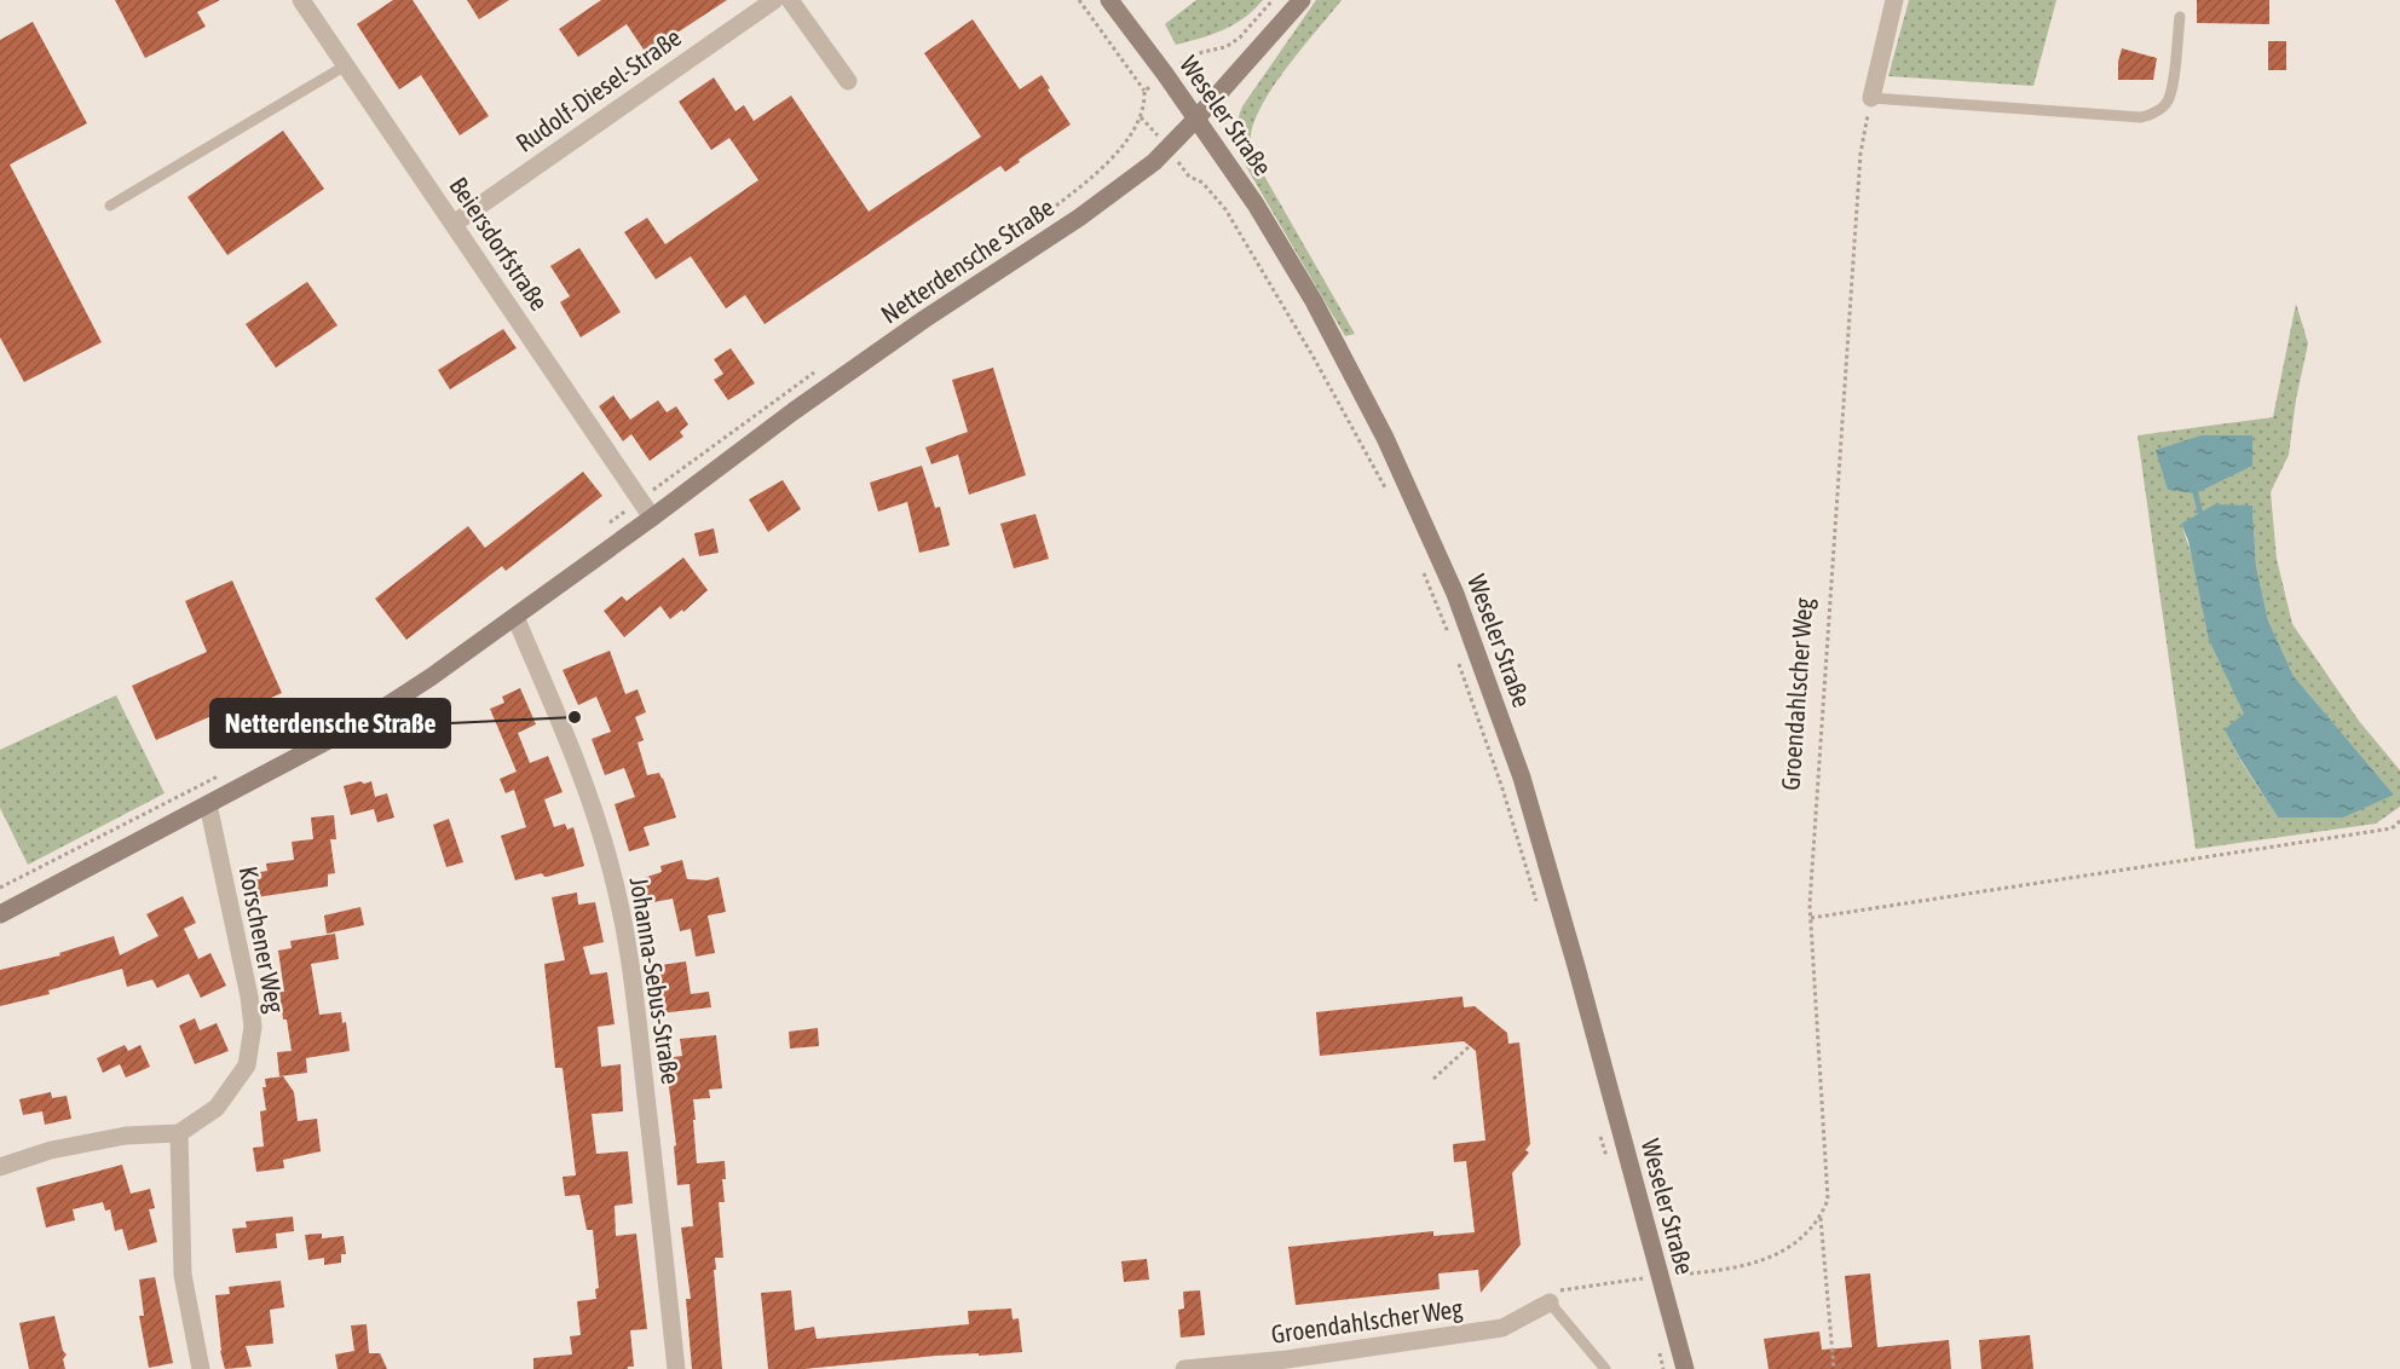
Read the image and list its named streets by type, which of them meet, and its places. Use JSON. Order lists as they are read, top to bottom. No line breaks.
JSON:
{"streets":{"main road":["Weseler Straße","Netterdensche Straße"],"street":["Rudolf-Diesel-Straße","Beiersdorfstraße","Groendahlscher Weg","Korschener Weg","Johanna-Sebus-Straße"]},"crossings":[["Rudolf-Diesel-Straße","Beiersdorfstraße"],["Weseler Straße","Netterdensche Straße"],["Beiersdorfstraße","Netterdensche Straße"],["Netterdensche Straße","Korschener Weg"],["Netterdensche Straße","Johanna-Sebus-Straße"]],"places":["Netterdensche Straße"]}
